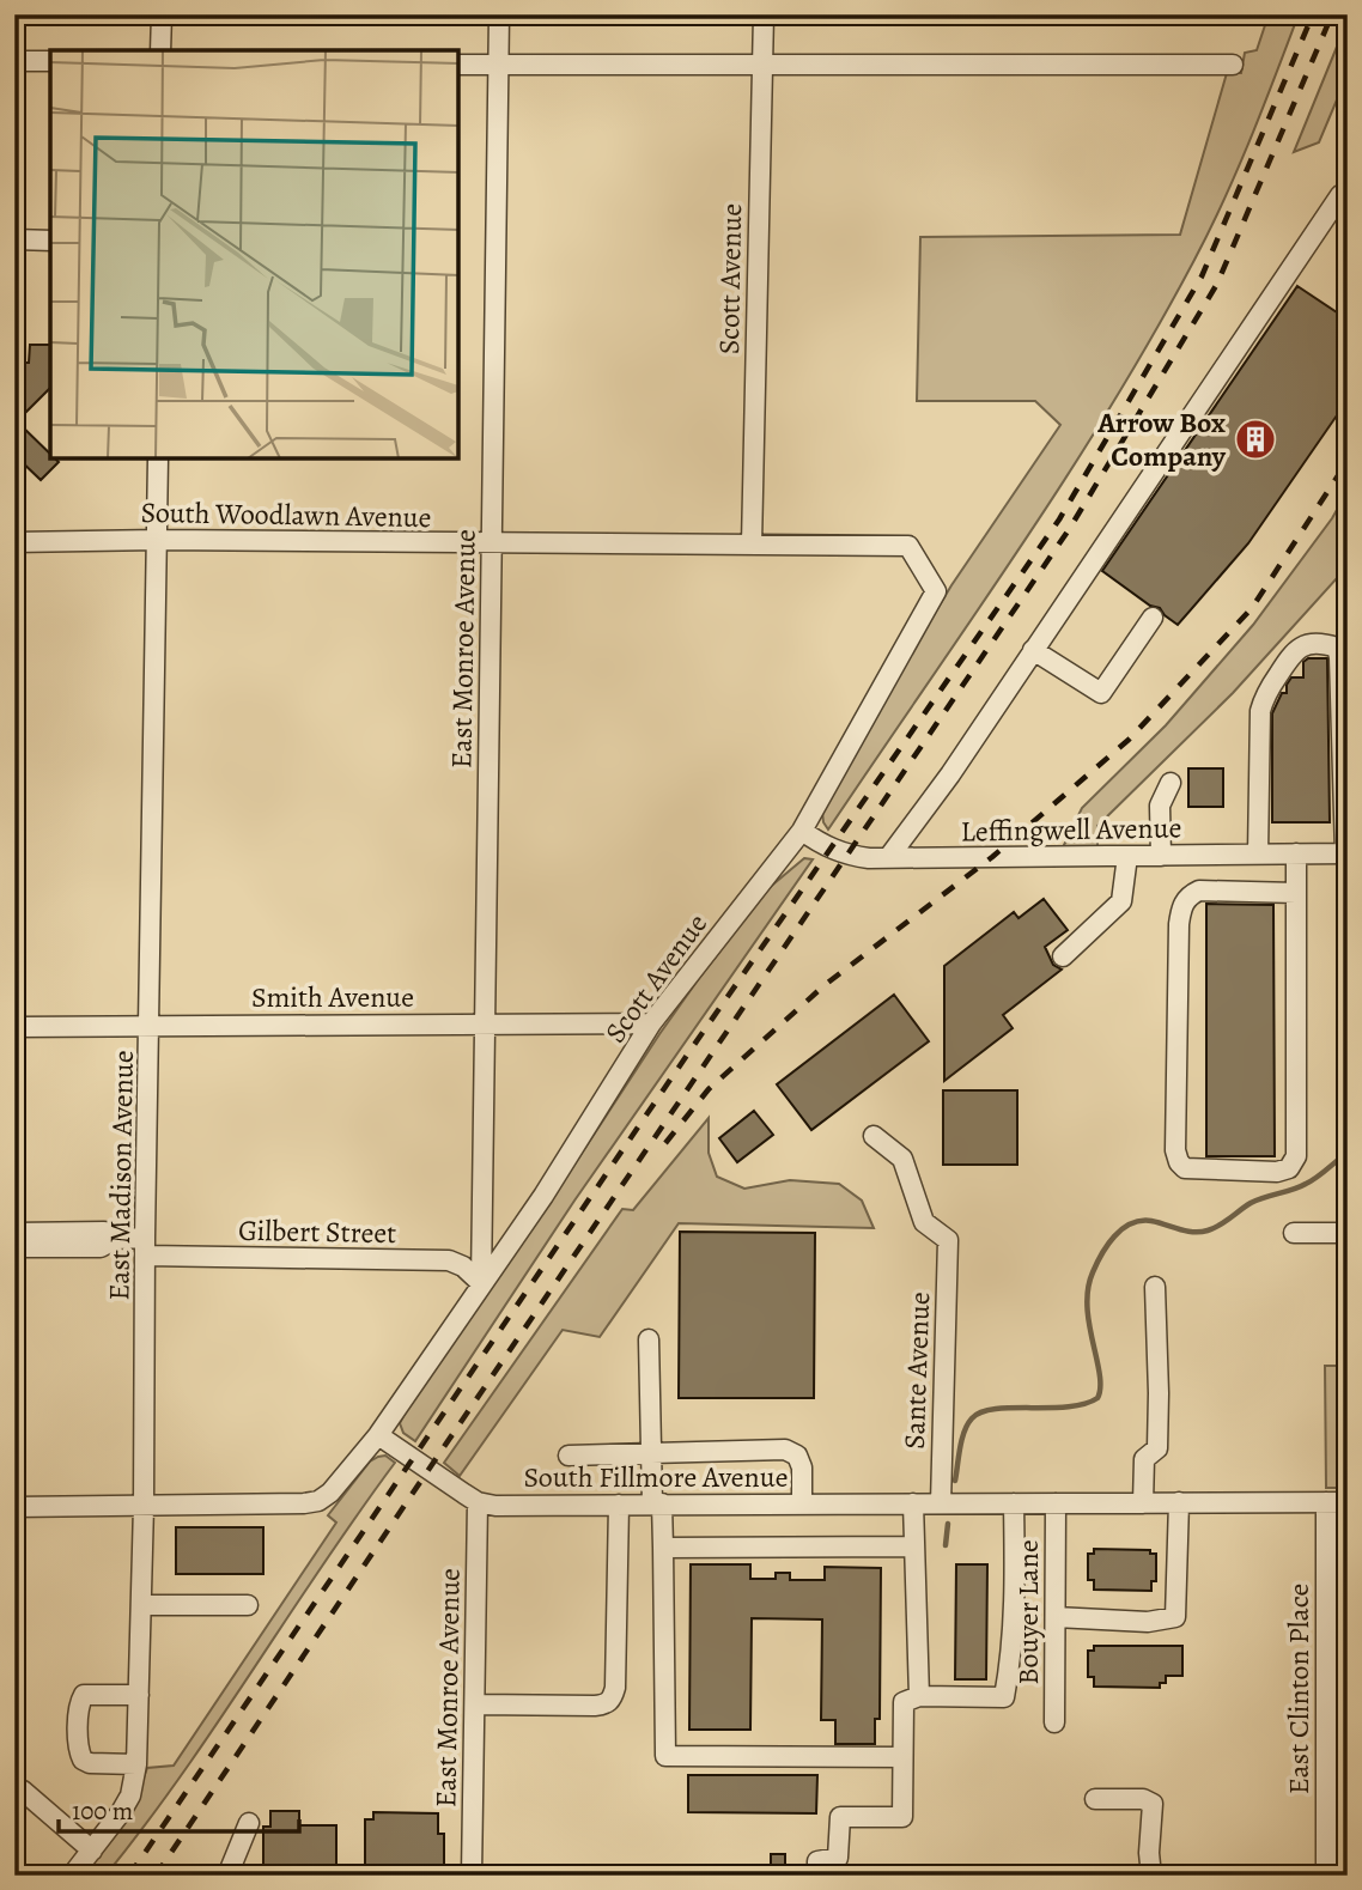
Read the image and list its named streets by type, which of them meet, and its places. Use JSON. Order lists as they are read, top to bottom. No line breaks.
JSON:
{"streets":{"street":["Scott Avenue","South Woodlawn Avenue","East Monroe Avenue","Leffingwell Avenue","Smith Avenue","East Madison Avenue","Gilbert Street","Sante Avenue","South Fillmore Avenue","Bouyer Lane","East Clinton Place"]},"crossings":[["Scott Avenue","South Woodlawn Avenue"],["Scott Avenue","East Monroe Avenue"],["Scott Avenue","Leffingwell Avenue"],["Scott Avenue","Smith Avenue"],["Scott Avenue","Gilbert Street"],["Scott Avenue","South Fillmore Avenue"],["South Woodlawn Avenue","East Monroe Avenue"],["South Woodlawn Avenue","East Madison Avenue"],["East Monroe Avenue","Smith Avenue"],["East Monroe Avenue","Gilbert Street"],["East Monroe Avenue","South Fillmore Avenue"],["Smith Avenue","East Madison Avenue"],["East Madison Avenue","Gilbert Street"],["Sante Avenue","South Fillmore Avenue"],["South Fillmore Avenue","Bouyer Lane"],["South Fillmore Avenue","East Clinton Place"]],"places":{"building":["Arrow Box Company"]},"scale_bar":"100 m"}
